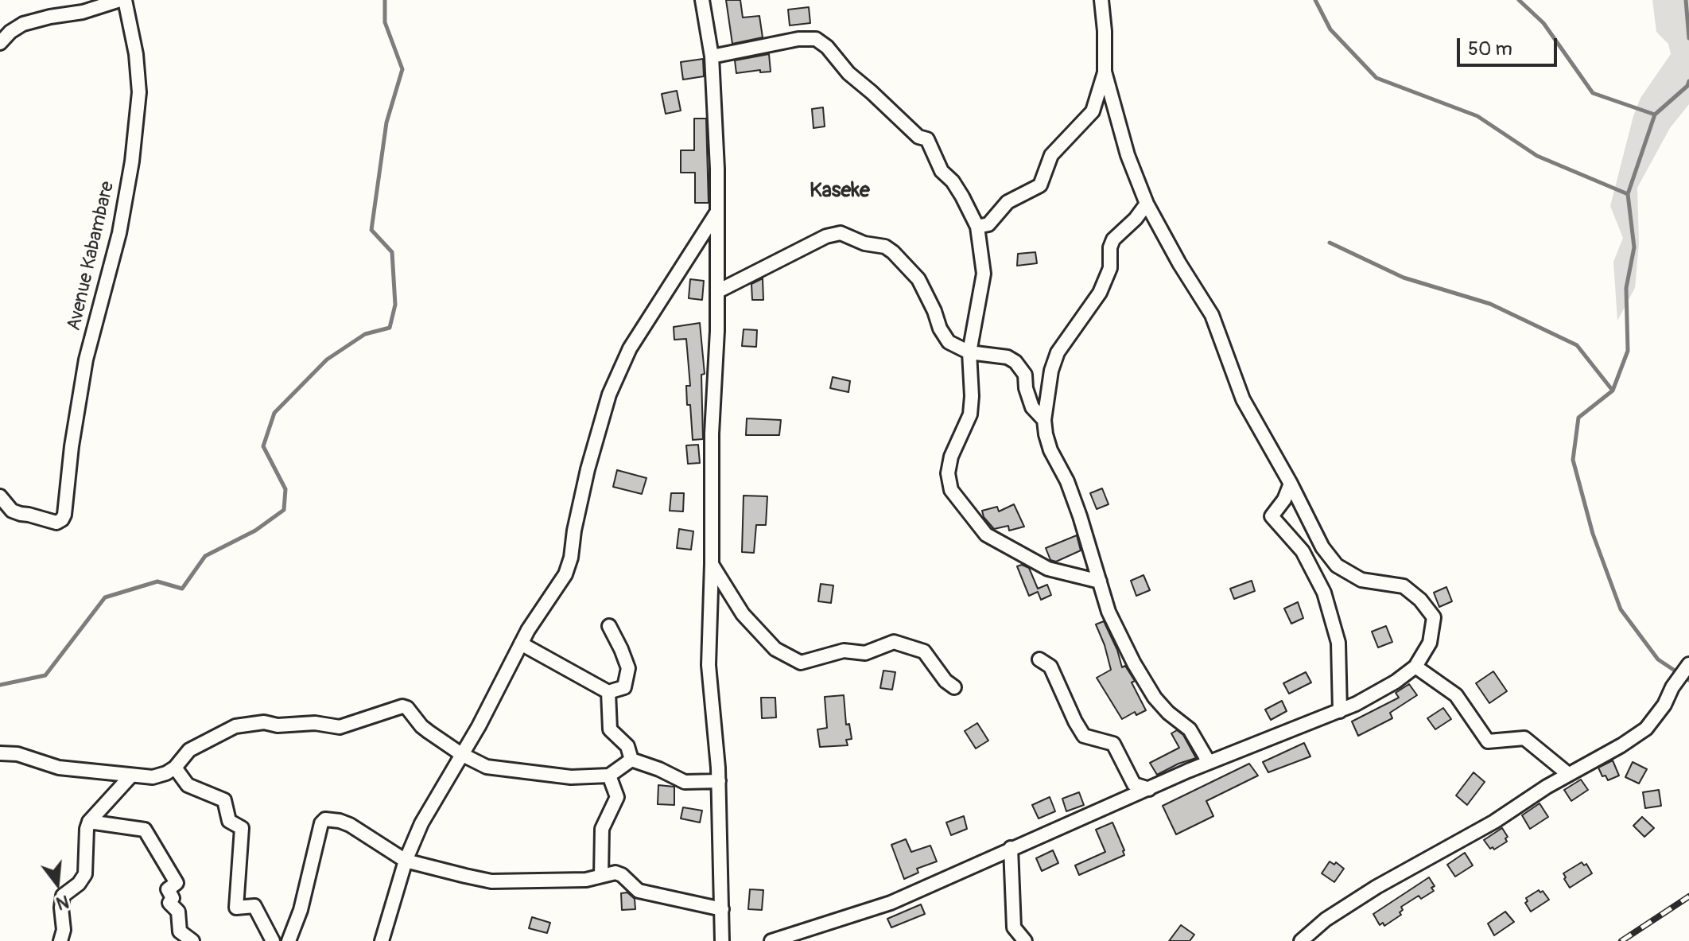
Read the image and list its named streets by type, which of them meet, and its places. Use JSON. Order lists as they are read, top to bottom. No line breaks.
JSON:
{"streets":{"street":["Avenue Kabambare"]},"districts":["Kaseke"],"scale_bar":"50 m","north":"bottom"}
